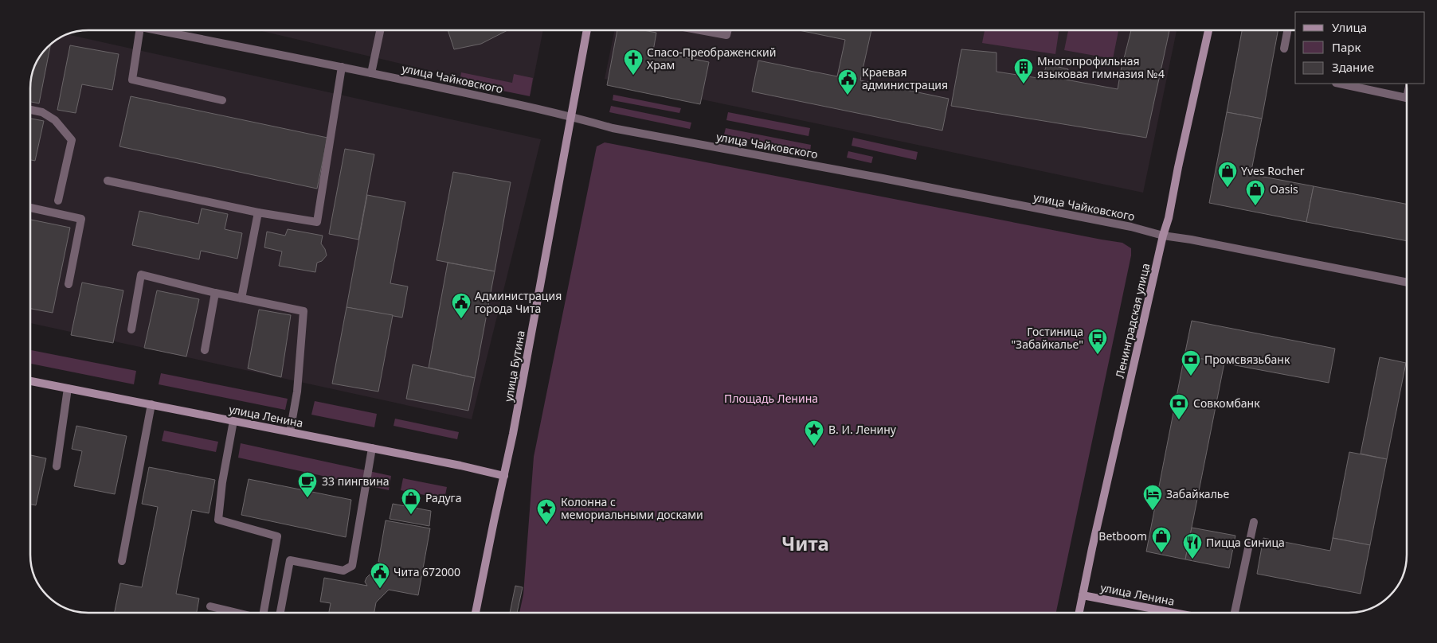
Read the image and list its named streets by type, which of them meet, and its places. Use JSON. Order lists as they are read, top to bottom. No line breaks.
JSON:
{"streets":{"main road":["Ленинградская улица","улица Бутина","улица Ленина"],"street":["улица Чайковского"]},"crossings":[["улица Чайковского","Ленинградская улица"],["улица Чайковского","улица Бутина"],["Ленинградская улица","улица Ленина"],["улица Бутина","улица Ленина"]],"districts":["Чита"],"parks":["Площадь Ленина"],"places":{"church":["Спасо-Преображенский Храм"],"building":["Многопрофильная языковая гимназия №4"],"public building":["Краевая администрация","Администрация города Чита","Чита 672000"],"shop":["Yves Rocher","Oasis","Радуга","Betboom"],"bus stop":["Гостиница \"Забайкалье\""],"bank":["Промсвязьбанк","Совкомбанк"],"place":["В. И. Ленину","Колонна с мемориальными досками"],"cafe":["33 пингвина"],"hotel":["Забайкалье"],"restaurant":["Пицца Синица"]},"legend":["Улица","Парк","Здание"]}
